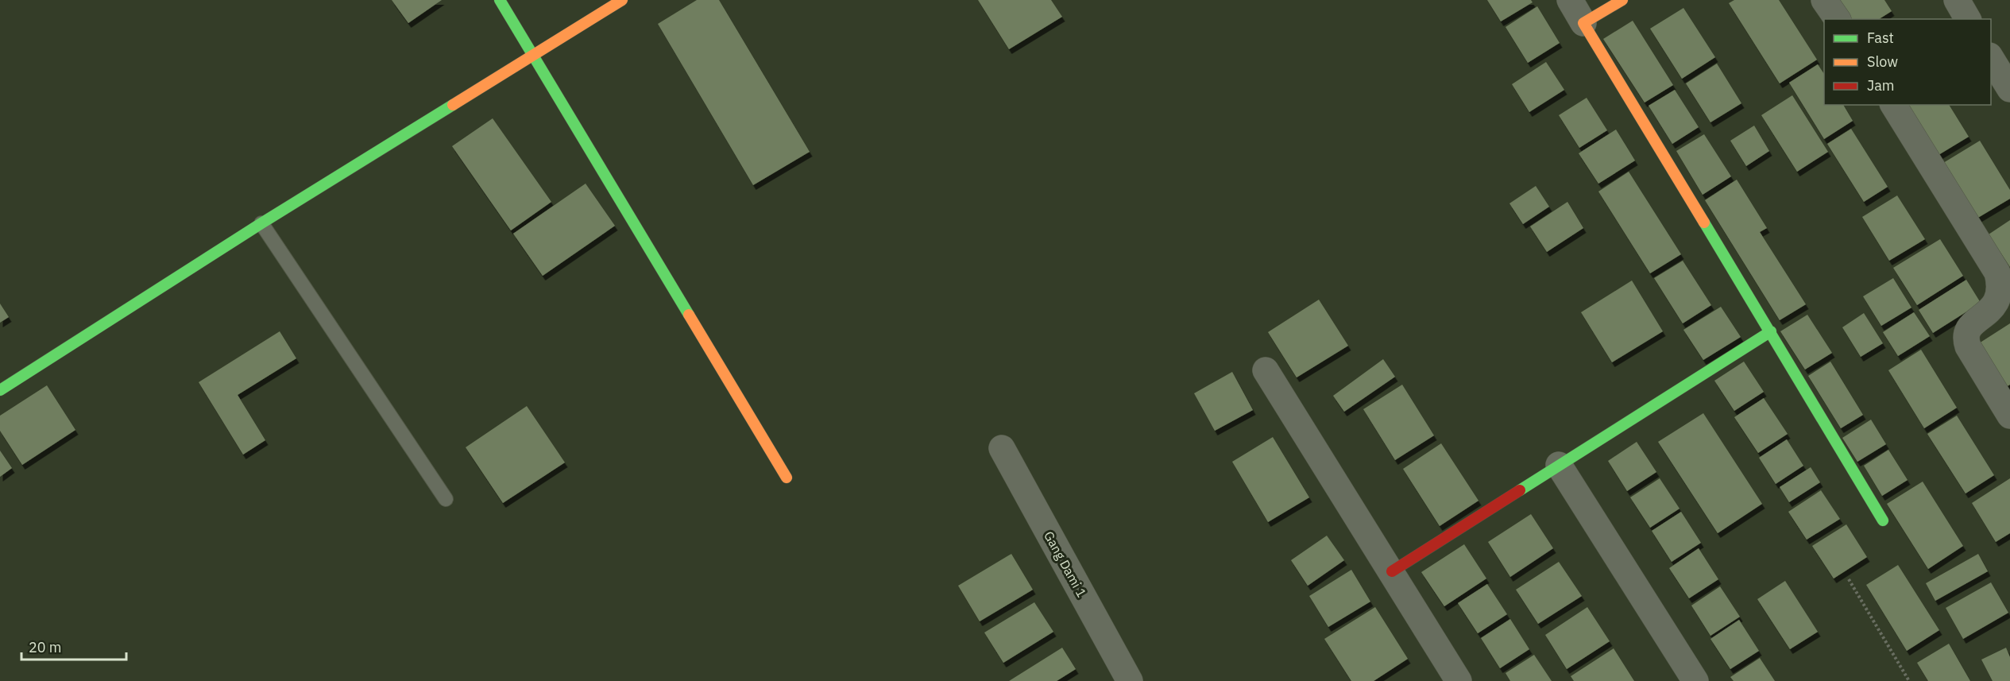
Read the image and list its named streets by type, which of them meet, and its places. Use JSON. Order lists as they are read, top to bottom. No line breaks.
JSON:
{"streets":{"street":["Gang Dami 1"]},"legend":["Fast","Slow","Jam"],"scale_bar":"20 m"}
